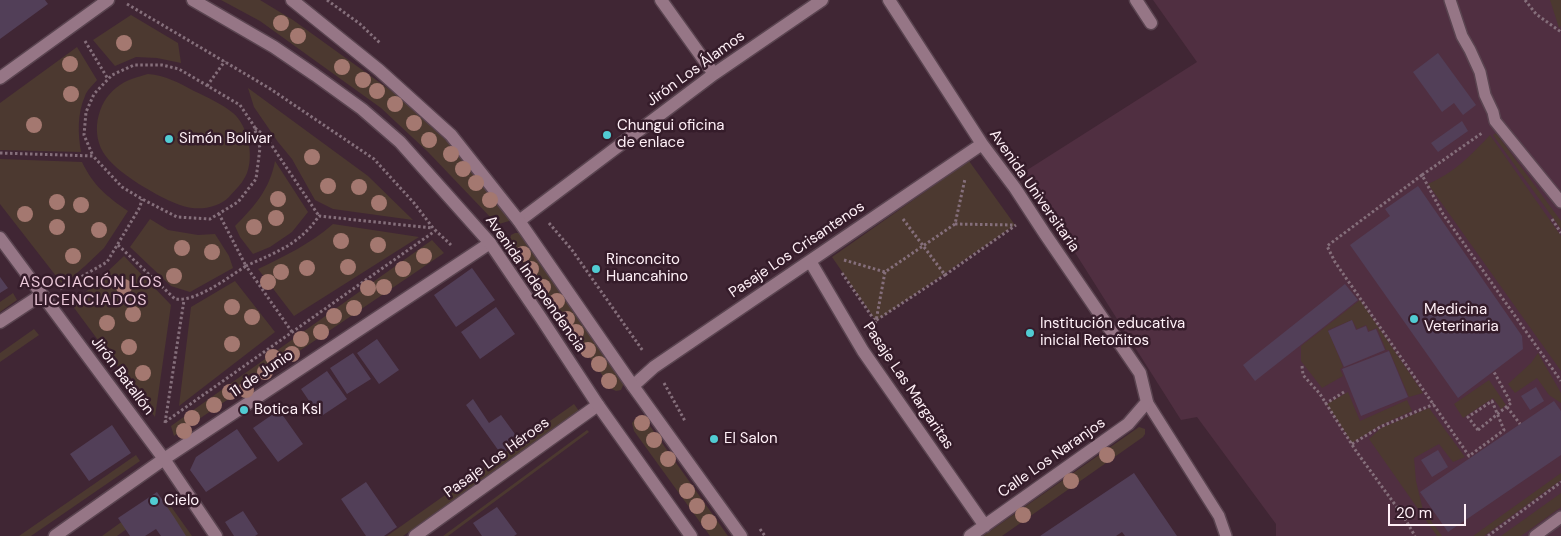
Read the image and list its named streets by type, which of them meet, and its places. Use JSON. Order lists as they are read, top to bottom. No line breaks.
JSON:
{"streets":{"street":["Jirón Los Álamos","Avenida Universitaria","Pasaje Los Crisantenos","Avenida Independencia","11 de Junio","Jirón Batallón","Pasaje Las Margaritas","Pasaje Los Héroes","Calle Los Naranjos"]},"crossings":[["Jirón Los Álamos","Avenida Independencia"],["Avenida Universitaria","Pasaje Los Crisantenos"],["Avenida Universitaria","Calle Los Naranjos"],["Pasaje Los Crisantenos","Avenida Independencia"],["Pasaje Los Crisantenos","Pasaje Las Margaritas"],["Avenida Independencia","11 de Junio"],["Avenida Independencia","Pasaje Los Héroes"],["11 de Junio","Jirón Batallón"],["Pasaje Las Margaritas","Calle Los Naranjos"]],"districts":["ASOCIACIÓN LOS LICENCIADOS"],"places":["Chungui oficina de enlace","Simón Bolivar","Rinconcito Huancahino","Medicina Veterinaria","Institución educativa inicial Retoñitos","Botica Ksl","El Salon","Cielo"],"scale_bar":"20 m"}
